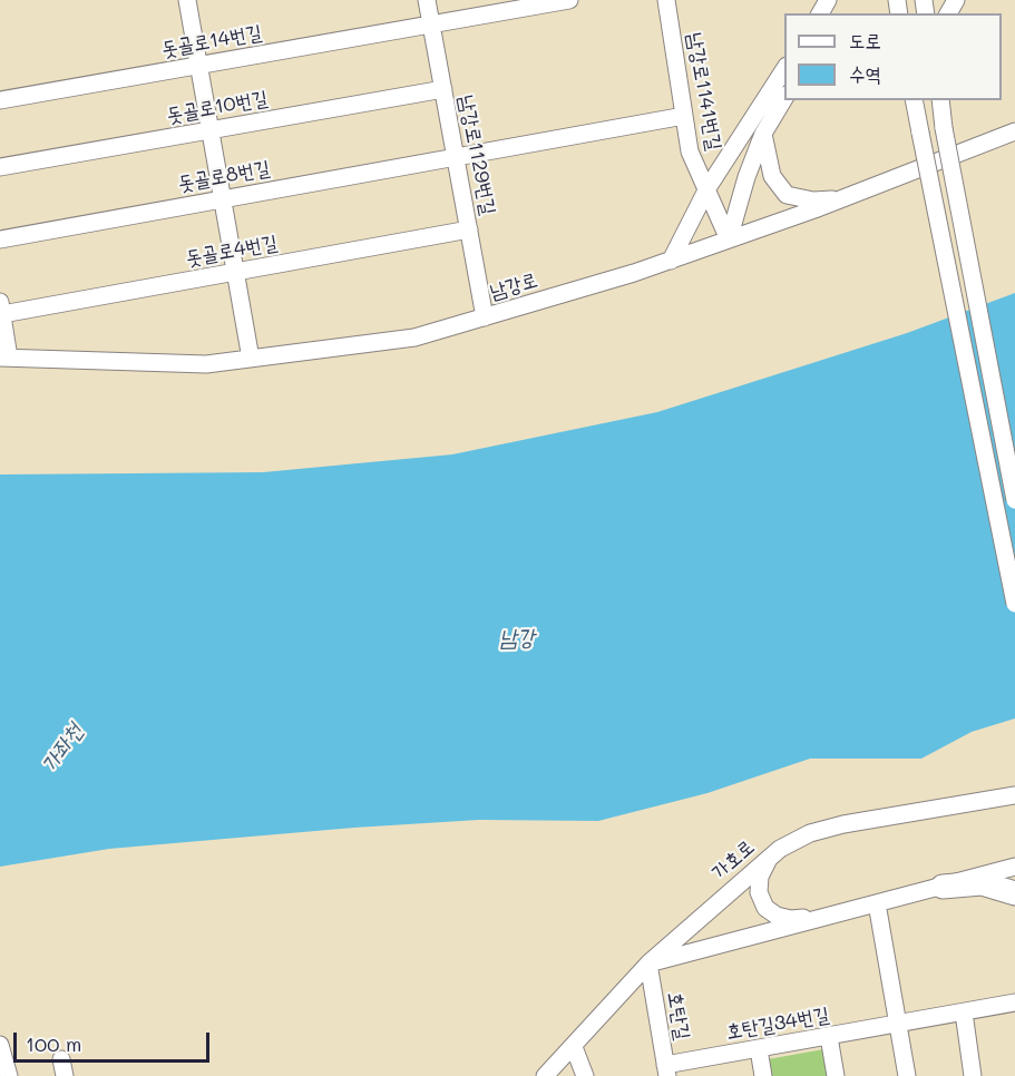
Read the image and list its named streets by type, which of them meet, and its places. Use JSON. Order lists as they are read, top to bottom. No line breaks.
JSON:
{"streets":{"street":["돗골로14번길","남강로1141번길","돗골로10번길","남강로1129번길","돗골로8번길","돗골로4번길","남강로","가호로","호탄길","호탄길34번길"]},"crossings":[["돗골로14번길","남강로1129번길"],["남강로1141번길","돗골로8번길"],["남강로1141번길","남강로"],["돗골로10번길","남강로1129번길"],["남강로1129번길","돗골로8번길"],["남강로1129번길","돗골로4번길"],["남강로1129번길","남강로"],["가호로","호탄길"],["호탄길","호탄길34번길"]],"water":["남강","가좌천"],"legend":["도로","수역"],"scale_bar":"100 m"}
